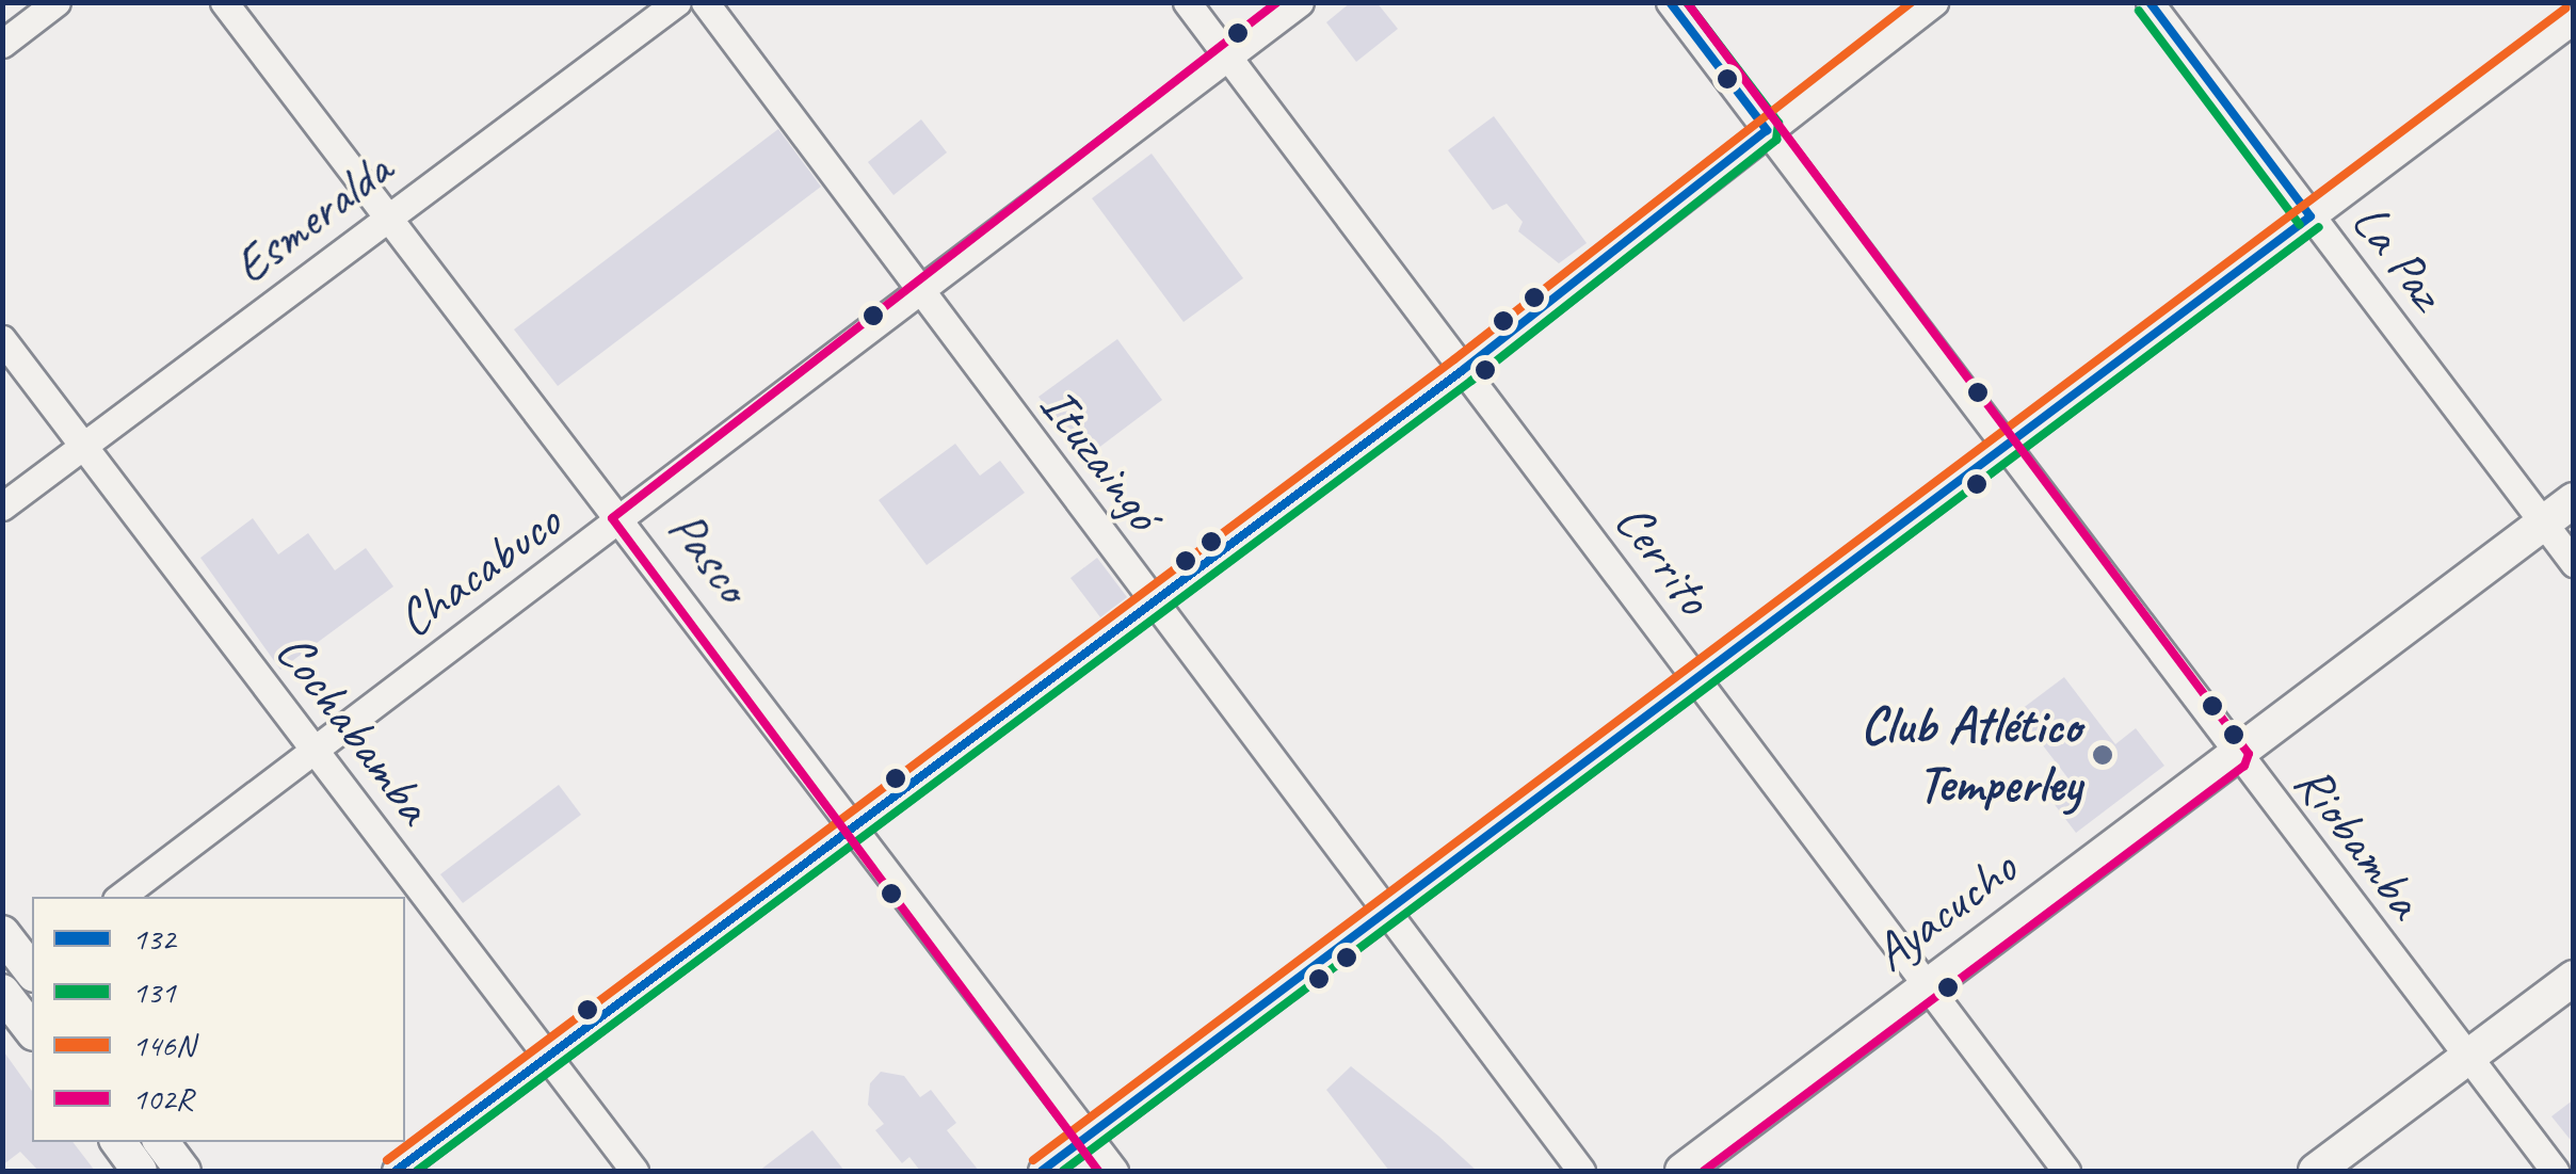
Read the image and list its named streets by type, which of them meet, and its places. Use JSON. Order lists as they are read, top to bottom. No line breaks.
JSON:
{"streets":{"main road":["Ayacucho"],"street":["Esmeralda","La Paz","Ituzaingó","Pasco","Cerrito","Chacabuco","Cochabamba","Riobamba"]},"crossings":[["Esmeralda","Pasco"],["Esmeralda","Cochabamba"],["La Paz","Ayacucho"],["Ituzaingó","Chacabuco"],["Pasco","Chacabuco"],["Cerrito","Chacabuco"],["Cerrito","Ayacucho"],["Chacabuco","Cochabamba"],["Riobamba","Ayacucho"]],"places":["Club Atlético Temperley"],"lines":["transit line 132","transit line 131","transit line 146N","transit line 102R"],"legend":["132","131","146N","102R"]}
